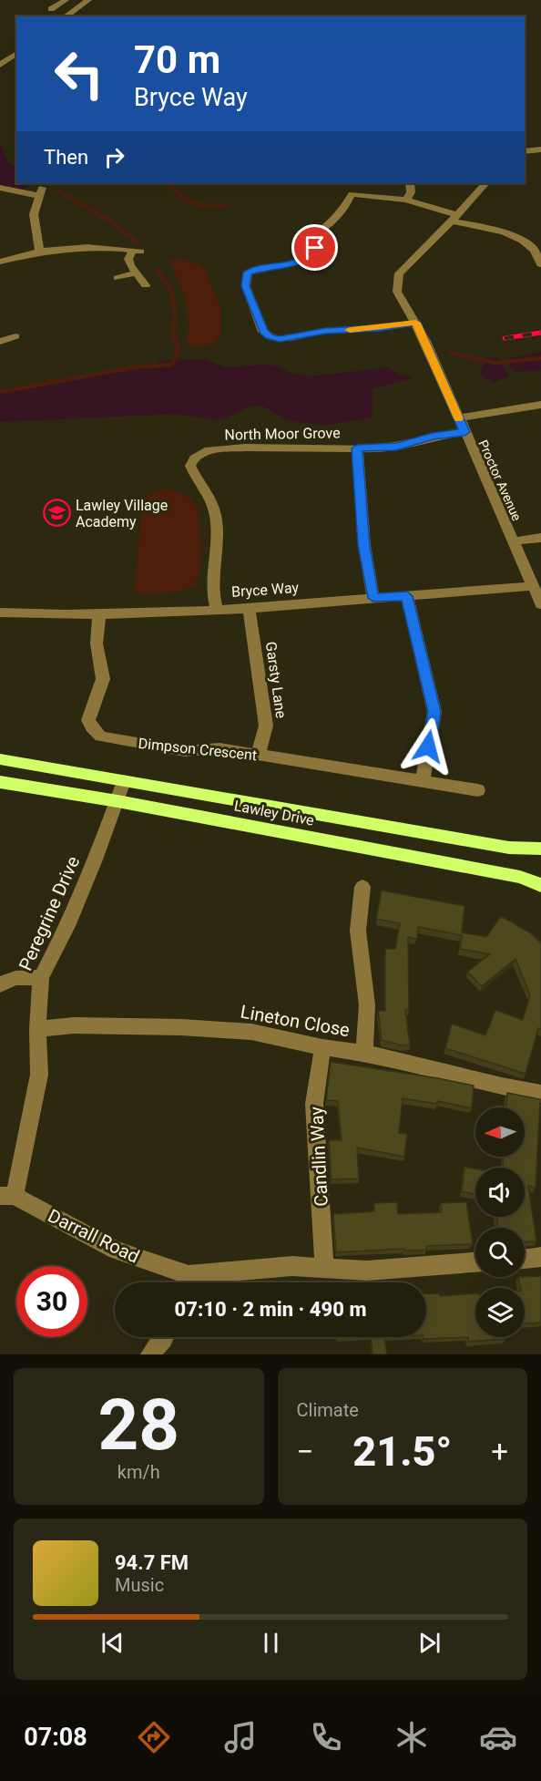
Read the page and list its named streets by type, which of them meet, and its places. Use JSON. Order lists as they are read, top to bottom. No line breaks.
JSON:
{"streets":{"main road":["Lawley Drive"],"street":["North Moor Grove","Proctor Avenue","Bryce Way","Garsty Lane","Dimpson Crescent","Peregrine Drive","Lineton Close","Candlin Way","Darrall Road"]},"crossings":[["North Moor Grove","Proctor Avenue"],["North Moor Grove","Bryce Way"],["Proctor Avenue","Bryce Way"],["Bryce Way","Garsty Lane"],["Bryce Way","Dimpson Crescent"],["Garsty Lane","Dimpson Crescent"],["Lawley Drive","Peregrine Drive"],["Peregrine Drive","Lineton Close"],["Peregrine Drive","Darrall Road"],["Lineton Close","Candlin Way"]],"places":{"school or university":["Lawley Village Academy"]},"north":"left","page":{"turn":["70 m","Bryce Way"],"then":"Then","limit":"30","trip":"07:10 · 2 min · 490 m","tile":[["28","km/h"],"Climate"],"heat":["−","21.5°","+"],"song":["94.7 FM","Music"],"tabs":"07:08"}}
